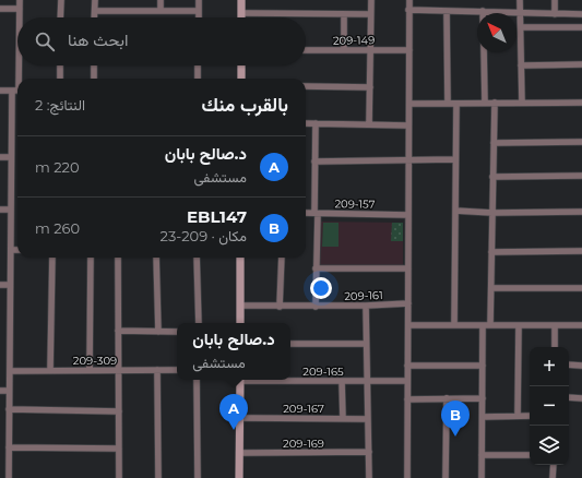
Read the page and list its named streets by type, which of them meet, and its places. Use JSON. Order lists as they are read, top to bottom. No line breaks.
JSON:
{"streets":{"street":["209-149","209-157","209-161","209-309","209-165","209-167","209-169"]},"north":"top left","page":{"search":"ابحث هنا","heading":["بالقرب منك","النتائج: 2"],"list":[{"mark":"A","name":"د.صالح بابان","note":"مستشفى","value":"220 m"},{"mark":"B","name":"EBL147","note":"مكان · 209-23","value":"260 m"}],"popup":["د.صالح بابان","مستشفى"],"map_buttons":["+","−"],"pins":["A","B"]}}
